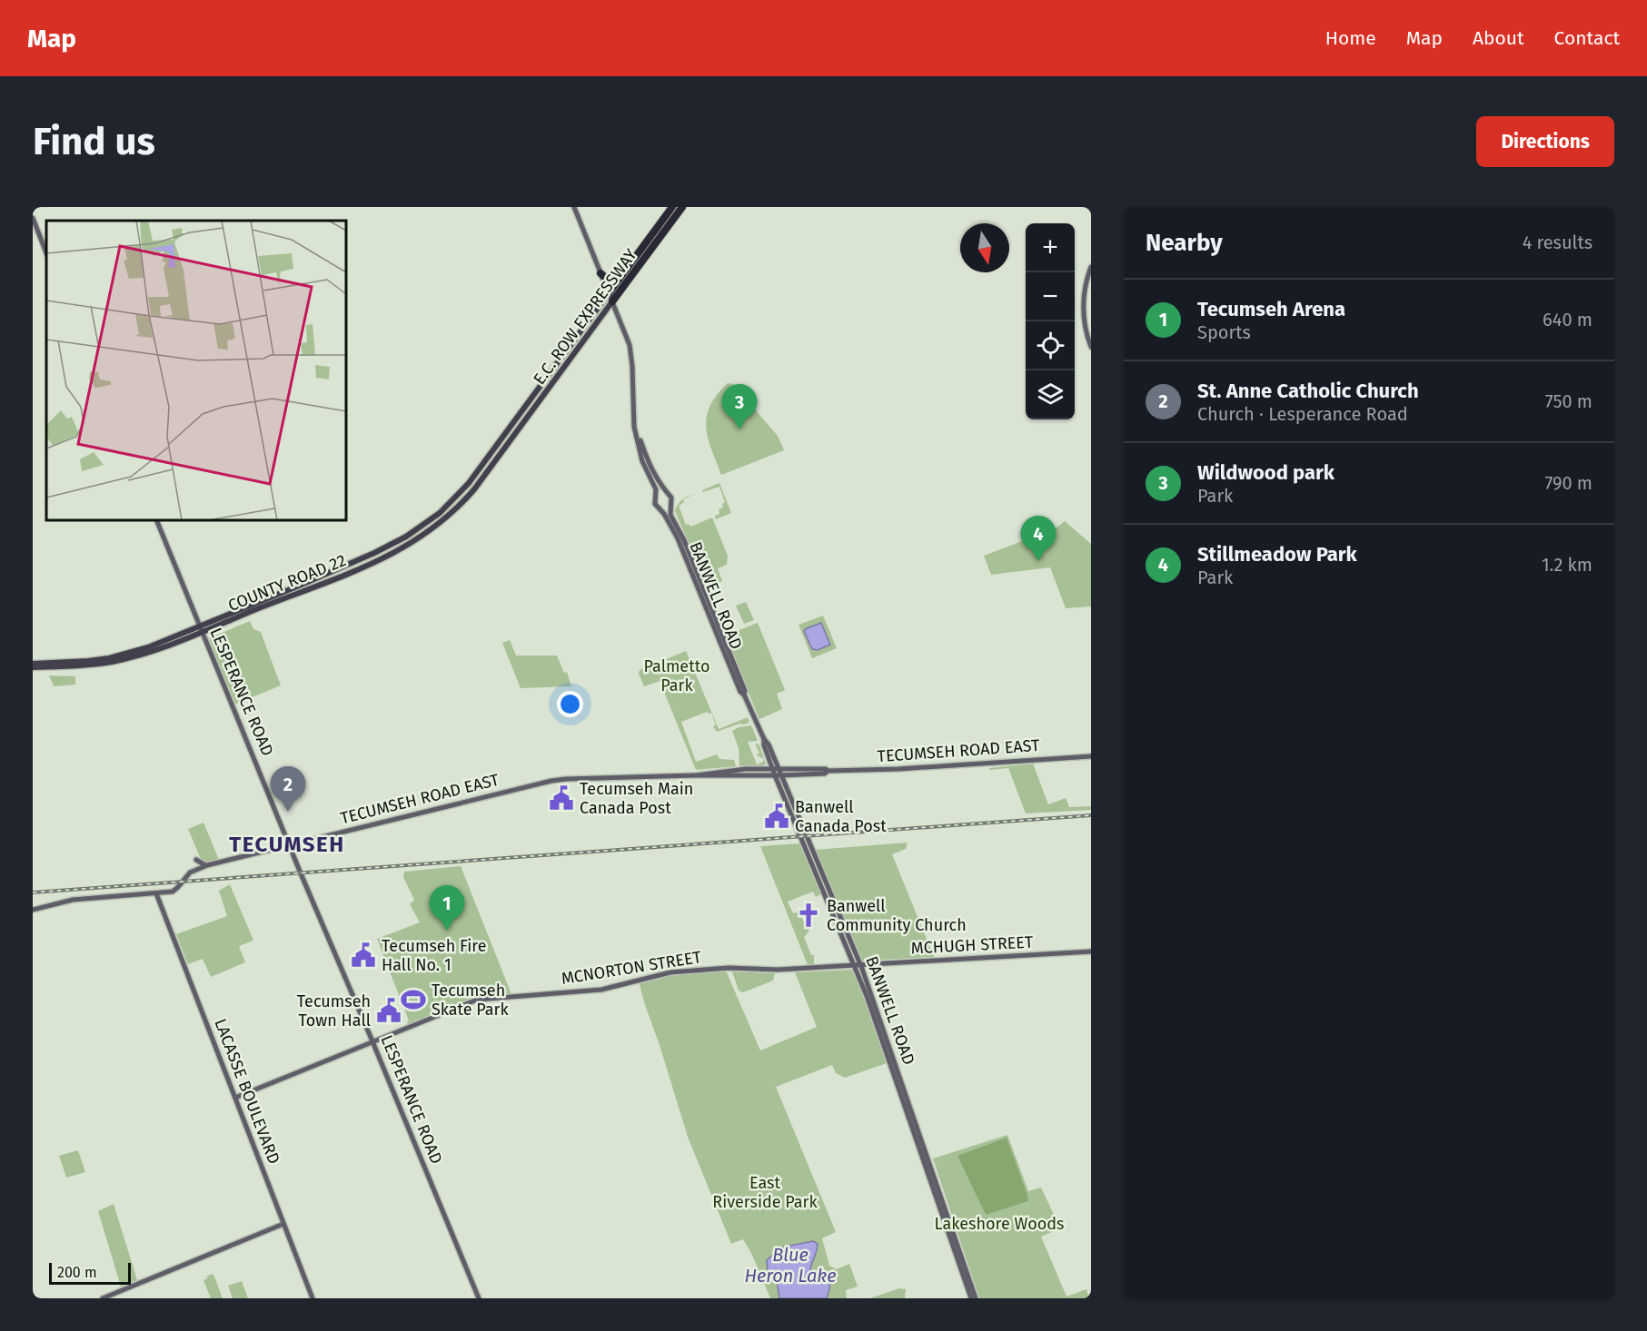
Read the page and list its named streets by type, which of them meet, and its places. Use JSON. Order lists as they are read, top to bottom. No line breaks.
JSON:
{"streets":{"highway":["E.C. ROW EXPRESSWAY"],"main road":["COUNTY ROAD 22","BANWELL ROAD","LESPERANCE ROAD","TECUMSEH ROAD EAST","MCHUGH STREET","MCNORTON STREET","LACASSE BOULEVARD"]},"crossings":[["E.C. ROW EXPRESSWAY","COUNTY ROAD 22"],["COUNTY ROAD 22","LESPERANCE ROAD"],["BANWELL ROAD","TECUMSEH ROAD EAST"],["BANWELL ROAD","MCHUGH STREET"],["BANWELL ROAD","MCNORTON STREET"],["LESPERANCE ROAD","TECUMSEH ROAD EAST"],["LESPERANCE ROAD","MCNORTON STREET"],["TECUMSEH ROAD EAST","LACASSE BOULEVARD"],["MCHUGH STREET","MCNORTON STREET"],["MCNORTON STREET","LACASSE BOULEVARD"]],"districts":["TECUMSEH"],"water":["Blue Heron Lake"],"parks":["Palmetto Park","East Riverside Park","Lakeshore Woods"],"places":{"public building":["Tecumseh Main Canada Post","Banwell Canada Post","Tecumseh Fire Hall No. 1","Tecumseh Town Hall"],"church":["Banwell Community Church"],"sports":["Tecumseh Skate Park"]},"scale_bar":"200 m","north":"bottom","page":{"header":"Map","nav":["Home","Map","About","Contact"],"buttons":"Directions","title":"Find us","heading":["Nearby","4 results"],"map_buttons":["+","−"],"list":[{"mark":"1","name":"Tecumseh Arena","note":"Sports","value":"640 m"},{"mark":"2","name":"St. Anne Catholic Church","note":"Church · Lesperance Road","value":"750 m"},{"mark":"3","name":"Wildwood park","note":"Park","value":"790 m"},{"mark":"4","name":"Stillmeadow Park","note":"Park","value":"1.2 km"}],"pins":["3","4","2","1"],"scale":"200 m"}}
